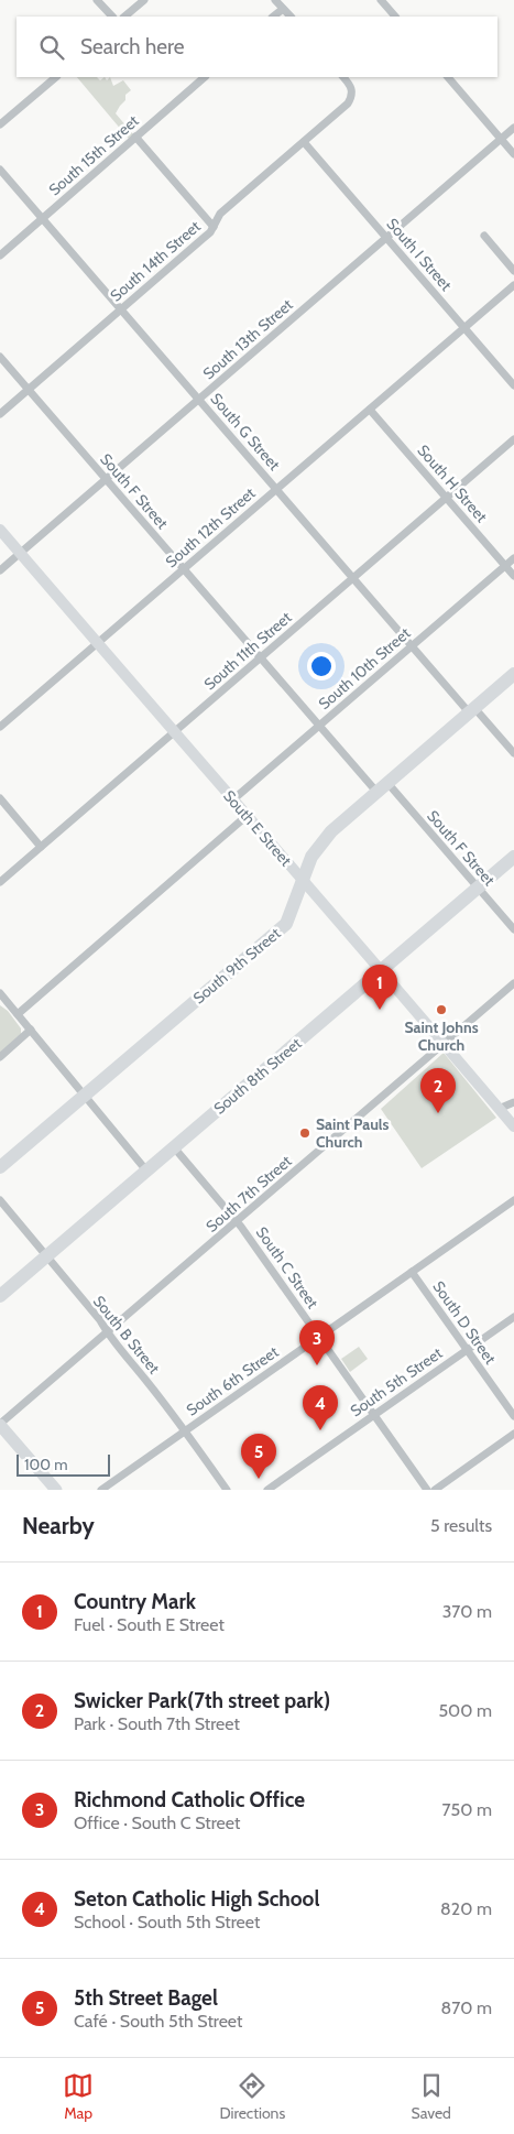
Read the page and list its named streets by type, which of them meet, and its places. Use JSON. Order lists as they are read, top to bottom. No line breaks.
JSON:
{"streets":{"highway":["South 9th Street","South 8th Street"],"street":["South 15th Street","South I Street","South 14th Street","South 13th Street","South G Street","South H Street","South F Street","South 12th Street","South 11th Street","South 10th Street","South E Street","South 7th Street","South C Street","South D Street","South B Street","South 6th Street","South 5th Street"]},"crossings":[["South 15th Street","South G Street"],["South I Street","South 14th Street"],["South I Street","South 13th Street"],["South I Street","South 12th Street"],["South 14th Street","South G Street"],["South 14th Street","South F Street"],["South 13th Street","South G Street"],["South 13th Street","South F Street"],["South 13th Street","South E Street"],["South G Street","South 12th Street"],["South G Street","South 11th Street"],["South G Street","South 10th Street"],["South G Street","South 9th Street"],["South H Street","South 12th Street"],["South H Street","South 11th Street"],["South H Street","South 10th Street"],["South F Street","South 12th Street"],["South F Street","South 11th Street"],["South F Street","South 10th Street"],["South F Street","South 9th Street"],["South F Street","South 8th Street"],["South 12th Street","South E Street"],["South 11th Street","South E Street"],["South 10th Street","South E Street"],["South E Street","South 9th Street"],["South E Street","South 8th Street"],["South E Street","South 7th Street"],["South 8th Street","South C Street"],["South 8th Street","South B Street"],["South 7th Street","South C Street"],["South 7th Street","South B Street"],["South C Street","South 6th Street"],["South C Street","South 5th Street"],["South D Street","South 6th Street"],["South D Street","South 5th Street"],["South B Street","South 6th Street"]],"places":["Saint Johns Church","Saint Pauls Church"],"scale_bar":"100 m","page":{"search":"Search here","pins":["1","2","3","4","5"],"scale":"100 m","heading":["Nearby","5 results"],"list":[{"mark":"1","name":"Country Mark","note":"Fuel · South E Street","value":"370 m"},{"mark":"2","name":"Swicker Park(7th street park)","note":"Park · South 7th Street","value":"500 m"},{"mark":"3","name":"Richmond Catholic Office","note":"Office · South C Street","value":"750 m"},{"mark":"4","name":"Seton Catholic High School","note":"School · South 5th Street","value":"820 m"},{"mark":"5","name":"5th Street Bagel","note":"Café · South 5th Street","value":"870 m"}],"nav":["Map","Directions","Saved"]}}
